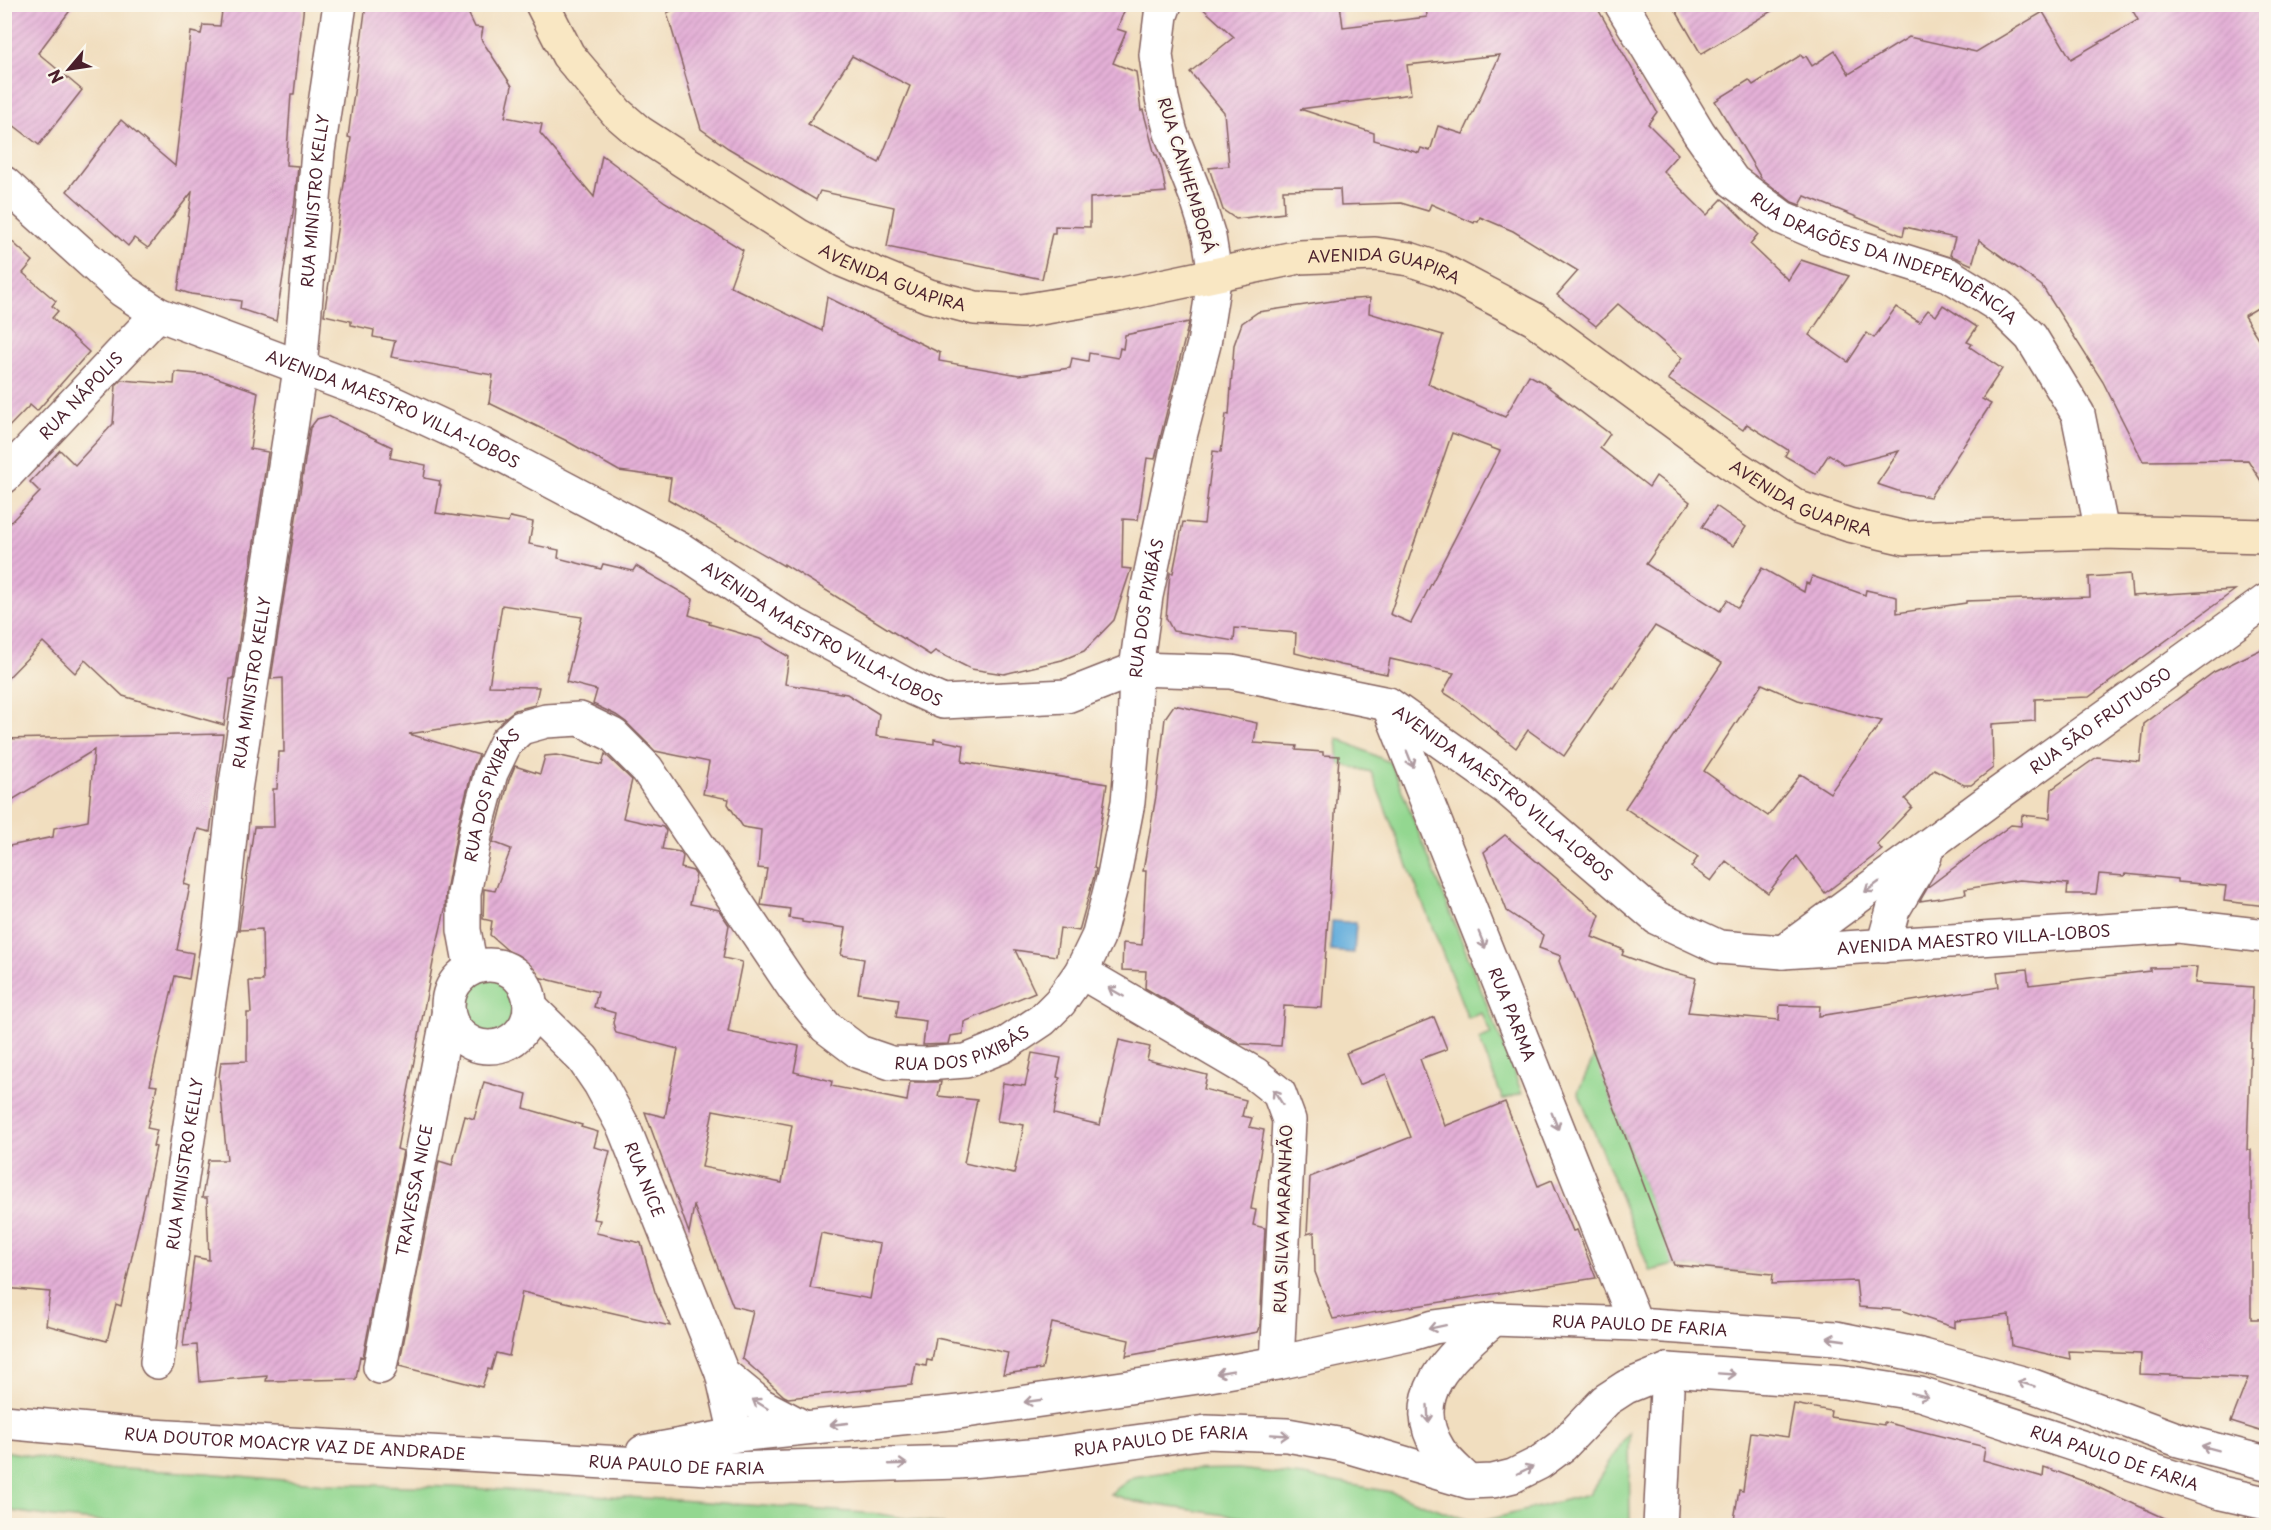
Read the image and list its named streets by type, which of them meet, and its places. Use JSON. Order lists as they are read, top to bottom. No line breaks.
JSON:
{"streets":{"main road":["AVENIDA GUAPIRA"],"street":["RUA CANHEMBORÁ","RUA MINISTRO KELLY","RUA DRAGÕES DA INDEPENDÊNCIA","RUA NÁPOLIS","AVENIDA MAESTRO VILLA-LOBOS","RUA DOS PIXIBÁS","RUA SÃO FRUTUOSO","RUA PARMA","RUA NICE","TRAVESSA NICE","RUA SILVA MARANHÃO","RUA PAULO DE FARIA","RUA DOUTOR MOACYR VAZ DE ANDRADE"]},"crossings":[["RUA CANHEMBORÁ","AVENIDA GUAPIRA"],["RUA CANHEMBORÁ","RUA DOS PIXIBÁS"],["RUA MINISTRO KELLY","AVENIDA MAESTRO VILLA-LOBOS"],["RUA DRAGÕES DA INDEPENDÊNCIA","AVENIDA GUAPIRA"],["AVENIDA GUAPIRA","RUA DOS PIXIBÁS"],["RUA NÁPOLIS","AVENIDA MAESTRO VILLA-LOBOS"],["AVENIDA MAESTRO VILLA-LOBOS","RUA DOS PIXIBÁS"],["AVENIDA MAESTRO VILLA-LOBOS","RUA SÃO FRUTUOSO"],["AVENIDA MAESTRO VILLA-LOBOS","RUA PARMA"],["RUA DOS PIXIBÁS","RUA NICE"],["RUA DOS PIXIBÁS","TRAVESSA NICE"],["RUA DOS PIXIBÁS","RUA SILVA MARANHÃO"],["RUA PARMA","RUA PAULO DE FARIA"],["RUA NICE","TRAVESSA NICE"],["RUA NICE","RUA PAULO DE FARIA"],["RUA SILVA MARANHÃO","RUA PAULO DE FARIA"],["RUA PAULO DE FARIA","RUA DOUTOR MOACYR VAZ DE ANDRADE"]],"one_way":["RUA PARMA","RUA SILVA MARANHÃO"],"north":"bottom left"}
